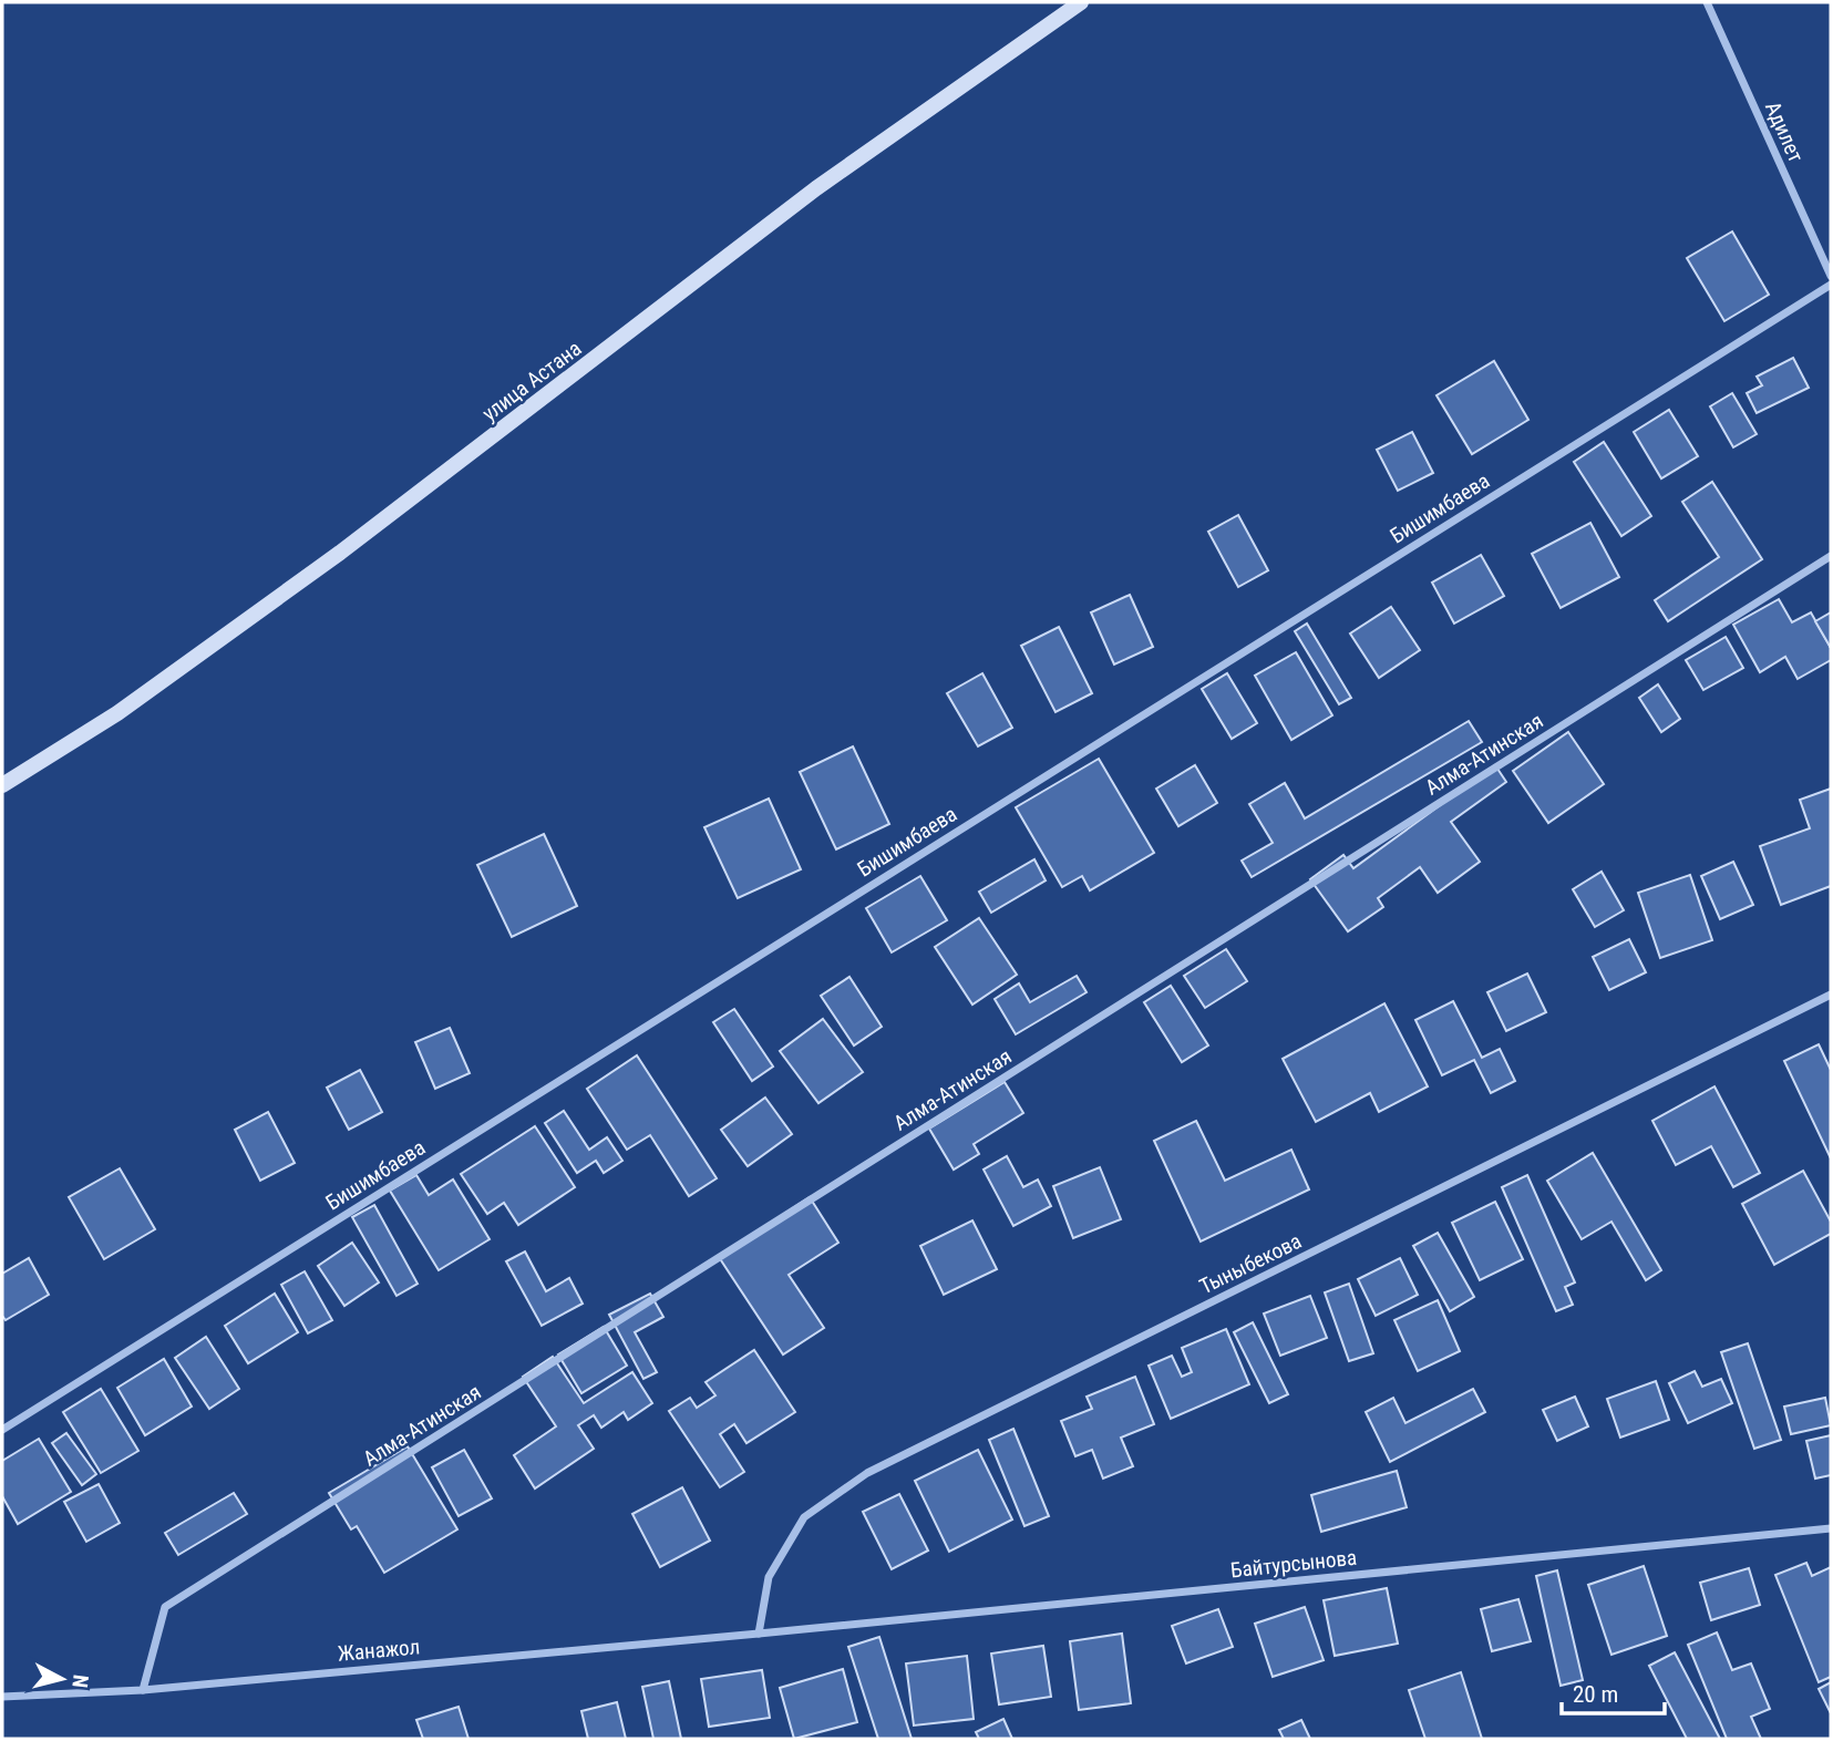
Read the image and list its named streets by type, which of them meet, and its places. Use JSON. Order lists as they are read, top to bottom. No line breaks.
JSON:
{"streets":{"main road":["улица Астана"],"street":["Адилет","Бишимбаева","Алма-Атинская","Тыныбекова","Байтурсынова","Жанажол"]},"crossings":[["Алма-Атинская","Жанажол"],["Тыныбекова","Байтурсынова"],["Тыныбекова","Жанажол"],["Байтурсынова","Жанажол"]],"scale_bar":"20 m","north":"right"}
